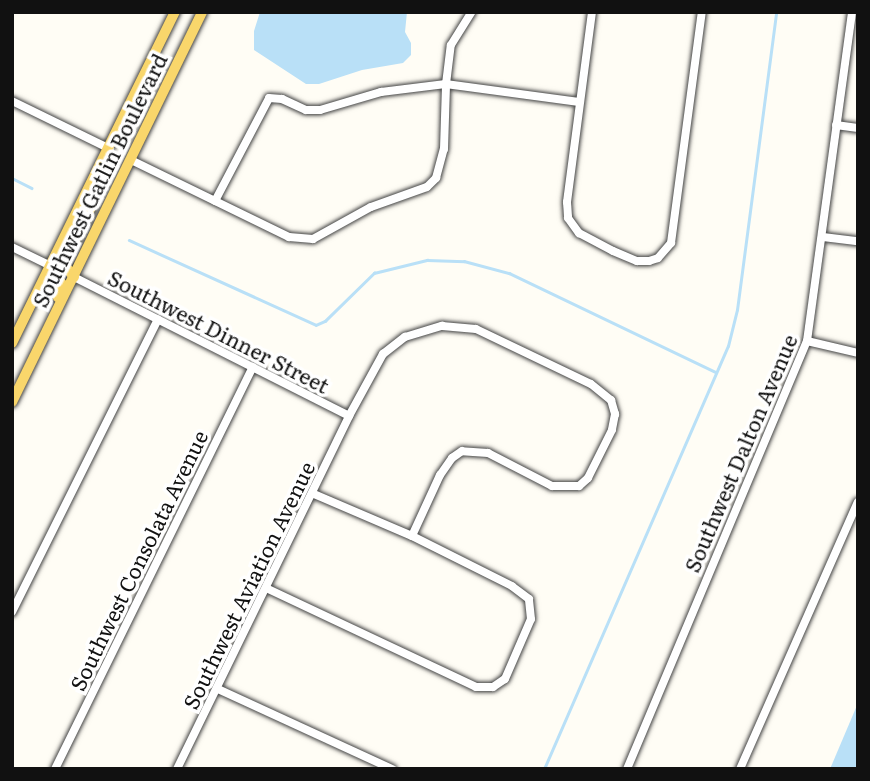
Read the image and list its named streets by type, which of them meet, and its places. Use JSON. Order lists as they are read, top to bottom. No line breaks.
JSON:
{"streets":{"main road":["Southwest Gatlin Boulevard"],"street":["Southwest Dinner Street","Southwest Dalton Avenue","Southwest Consolata Avenue","Southwest Aviation Avenue"]},"crossings":[["Southwest Gatlin Boulevard","Southwest Dinner Street"],["Southwest Dinner Street","Southwest Consolata Avenue"],["Southwest Dinner Street","Southwest Aviation Avenue"]]}
